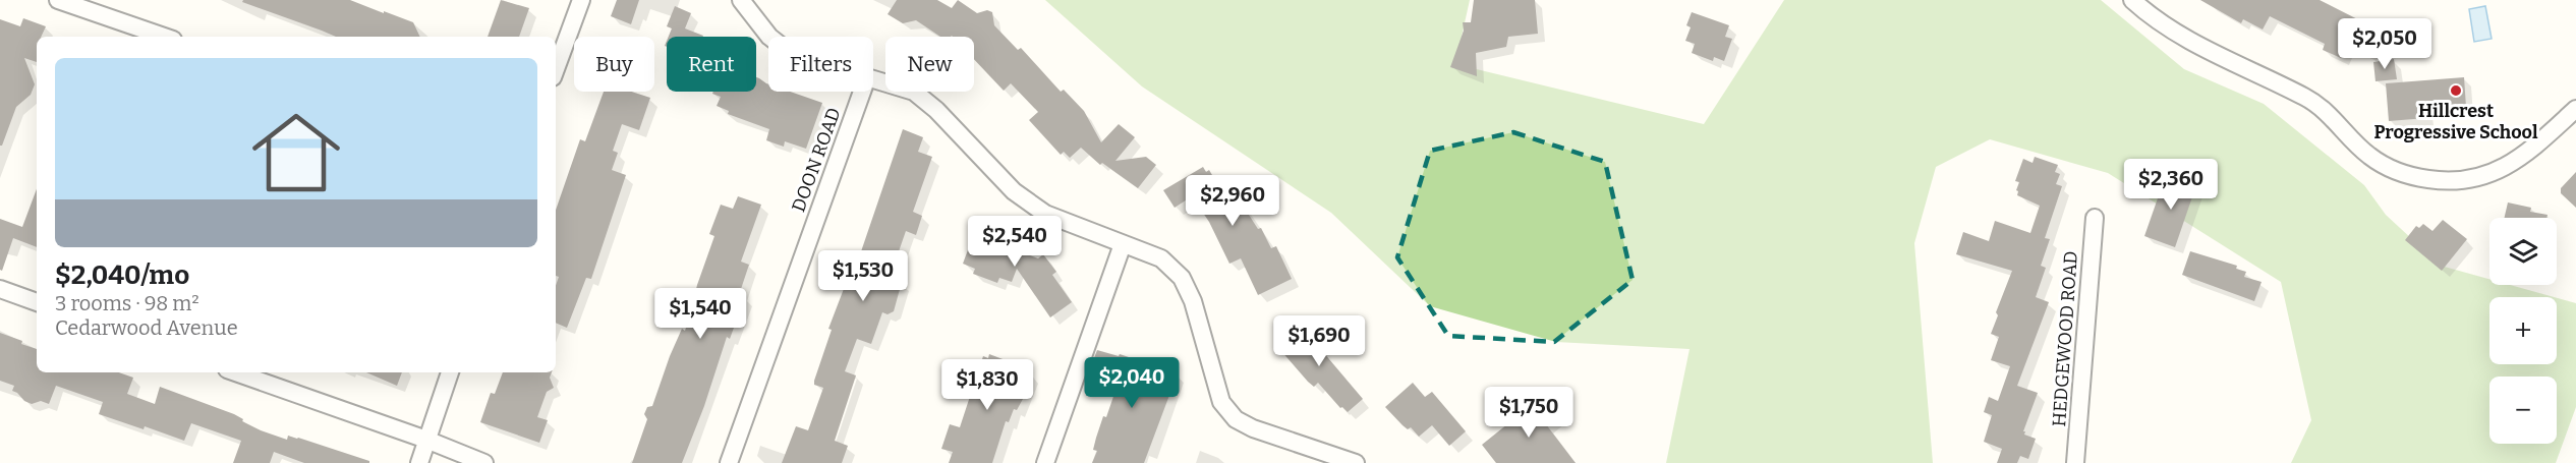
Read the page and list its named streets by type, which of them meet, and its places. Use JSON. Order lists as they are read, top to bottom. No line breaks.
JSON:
{"streets":{"street":["DOON ROAD","HEDGEWOOD ROAD"]},"places":["Hillcrest Progressive School"],"page":{"price":["$2,050","$2,360","$2,960","$2,540","$1,530","$1,540","$1,690","$2,040","$1,830","$1,750"],"chip":["Buy","Rent","Filters","New"],"list":[{"name":"$2,040/mo","note":"3 rooms · 98 m² · Cedarwood Avenue"}],"map_buttons":["+","−"]}}
